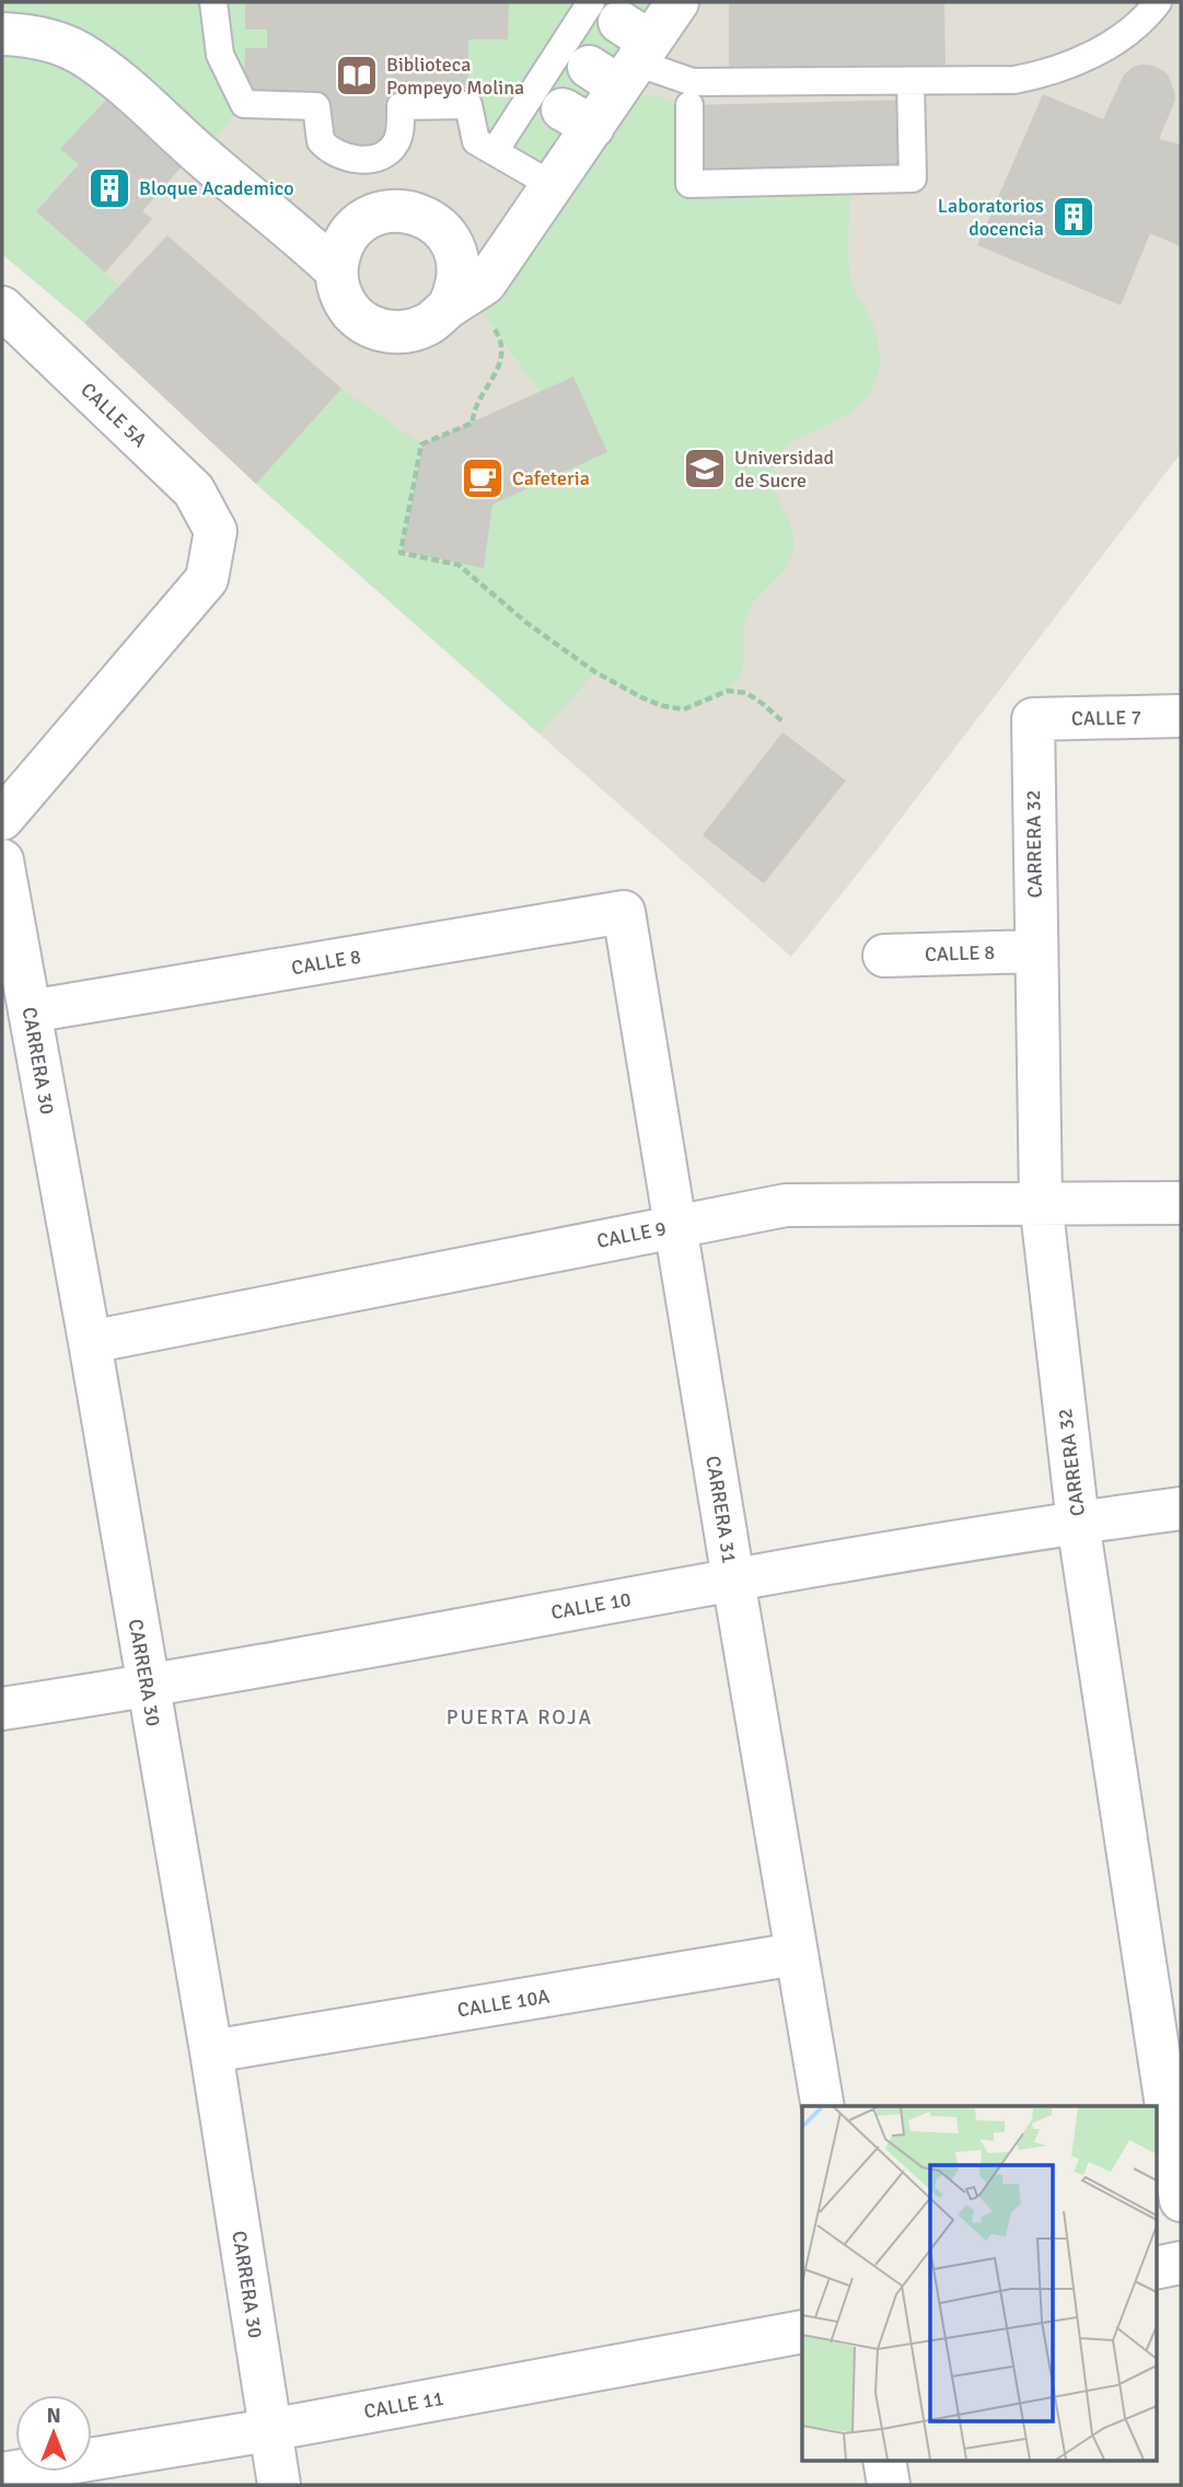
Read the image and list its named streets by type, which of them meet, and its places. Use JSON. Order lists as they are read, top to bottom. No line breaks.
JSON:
{"streets":{"street":["CALLE 5A","CALLE 7","CARRERA 32","CALLE 8","CARRERA 30","CALLE 9","CARRERA 31","CALLE 10","CALLE 10A","CALLE 11"]},"crossings":[["CALLE 7","CARRERA 32"],["CARRERA 32","CALLE 8"],["CARRERA 32","CALLE 9"],["CARRERA 32","CALLE 10"],["CALLE 8","CARRERA 30"],["CALLE 8","CARRERA 31"],["CARRERA 30","CALLE 9"],["CARRERA 30","CALLE 10"],["CARRERA 30","CALLE 10A"],["CARRERA 30","CALLE 11"],["CALLE 9","CARRERA 31"],["CARRERA 31","CALLE 10"],["CARRERA 31","CALLE 10A"]],"districts":["PUERTA ROJA"],"places":{"library":["Biblioteca Pompeyo Molina"],"building":["Bloque Academico","Laboratorios docencia"],"school or university":["Universidad de Sucre"],"cafe":["Cafeteria"]},"north":"top"}
